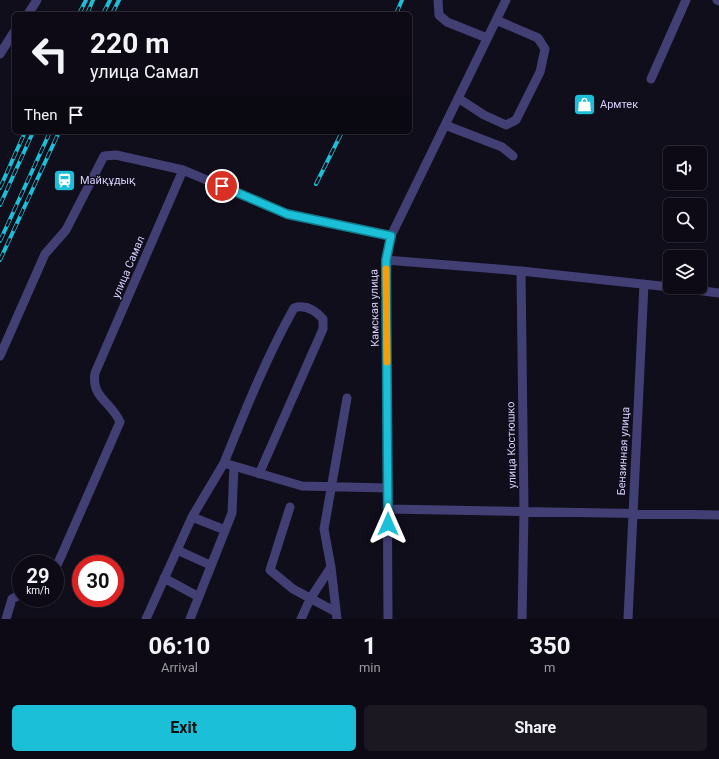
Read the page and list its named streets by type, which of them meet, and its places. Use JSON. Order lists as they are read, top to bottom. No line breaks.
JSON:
{"streets":{"street":["улица Самал","Камская улица","улица Костюшко","Бензинная улица"]},"places":{"shop":["Армтек"],"station":["Майқұдық"]},"page":{"turn":["220 m","улица Самал"],"then":"Then","speed":"29 km/h","limit":"30","eta":["06:10","Arrival","1","min","350","m"],"buttons":["Exit","Share"]}}
